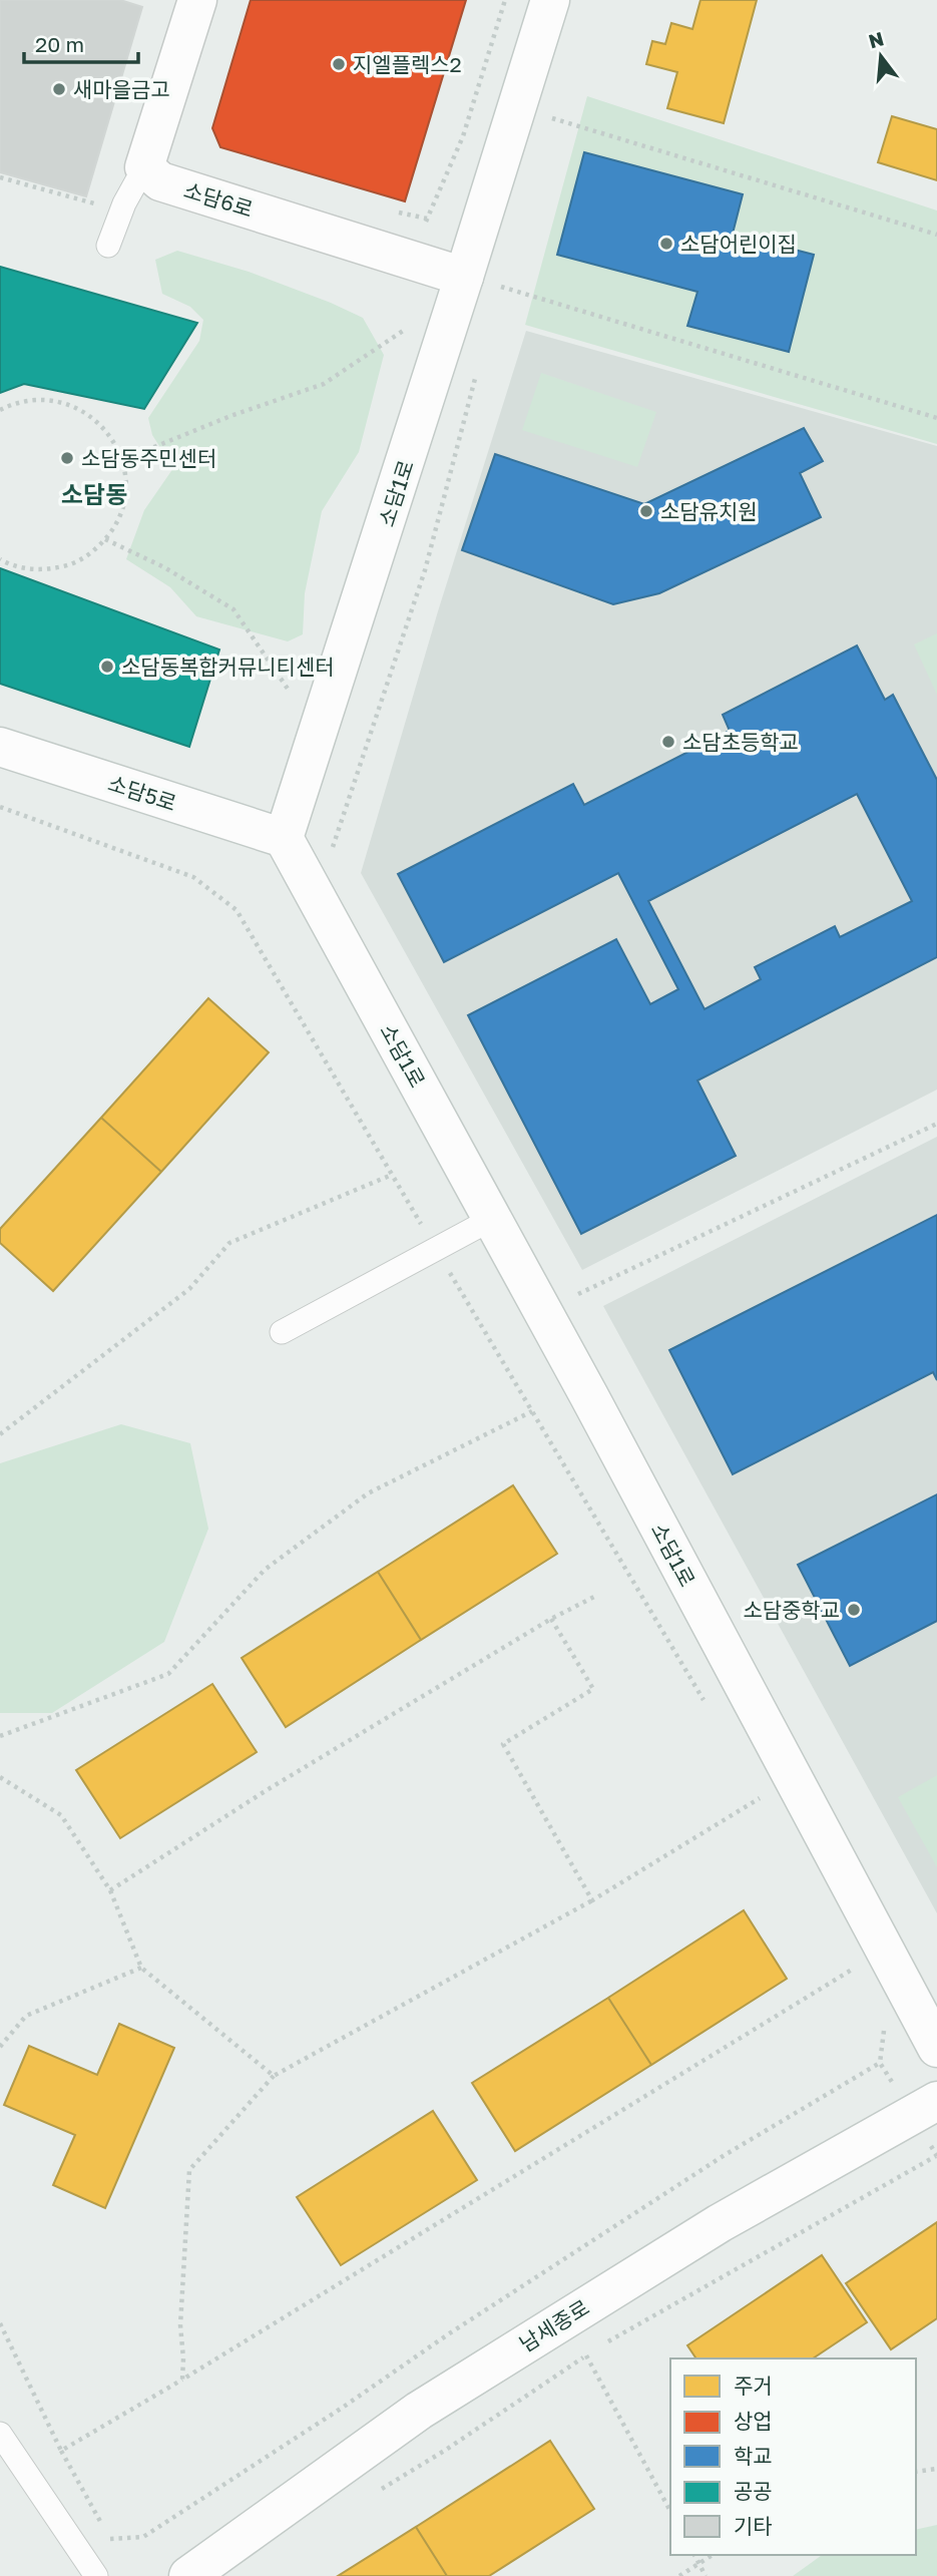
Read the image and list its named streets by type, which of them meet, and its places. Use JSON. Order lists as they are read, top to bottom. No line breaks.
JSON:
{"streets":{"street":["소담6로","소담1로","소담5로","남세종로"]},"crossings":[["소담6로","소담1로"],["소담1로","소담5로"]],"districts":["소담동"],"places":["지엘플렉스2","새마을금고","소담어린이집","소담동주민센터","소담유치원","소담동복합커뮤니티센터","소담초등학교","소담중학교"],"legend":["주거","상업","학교","공공","기타"],"scale_bar":"20 m","north":"top"}
